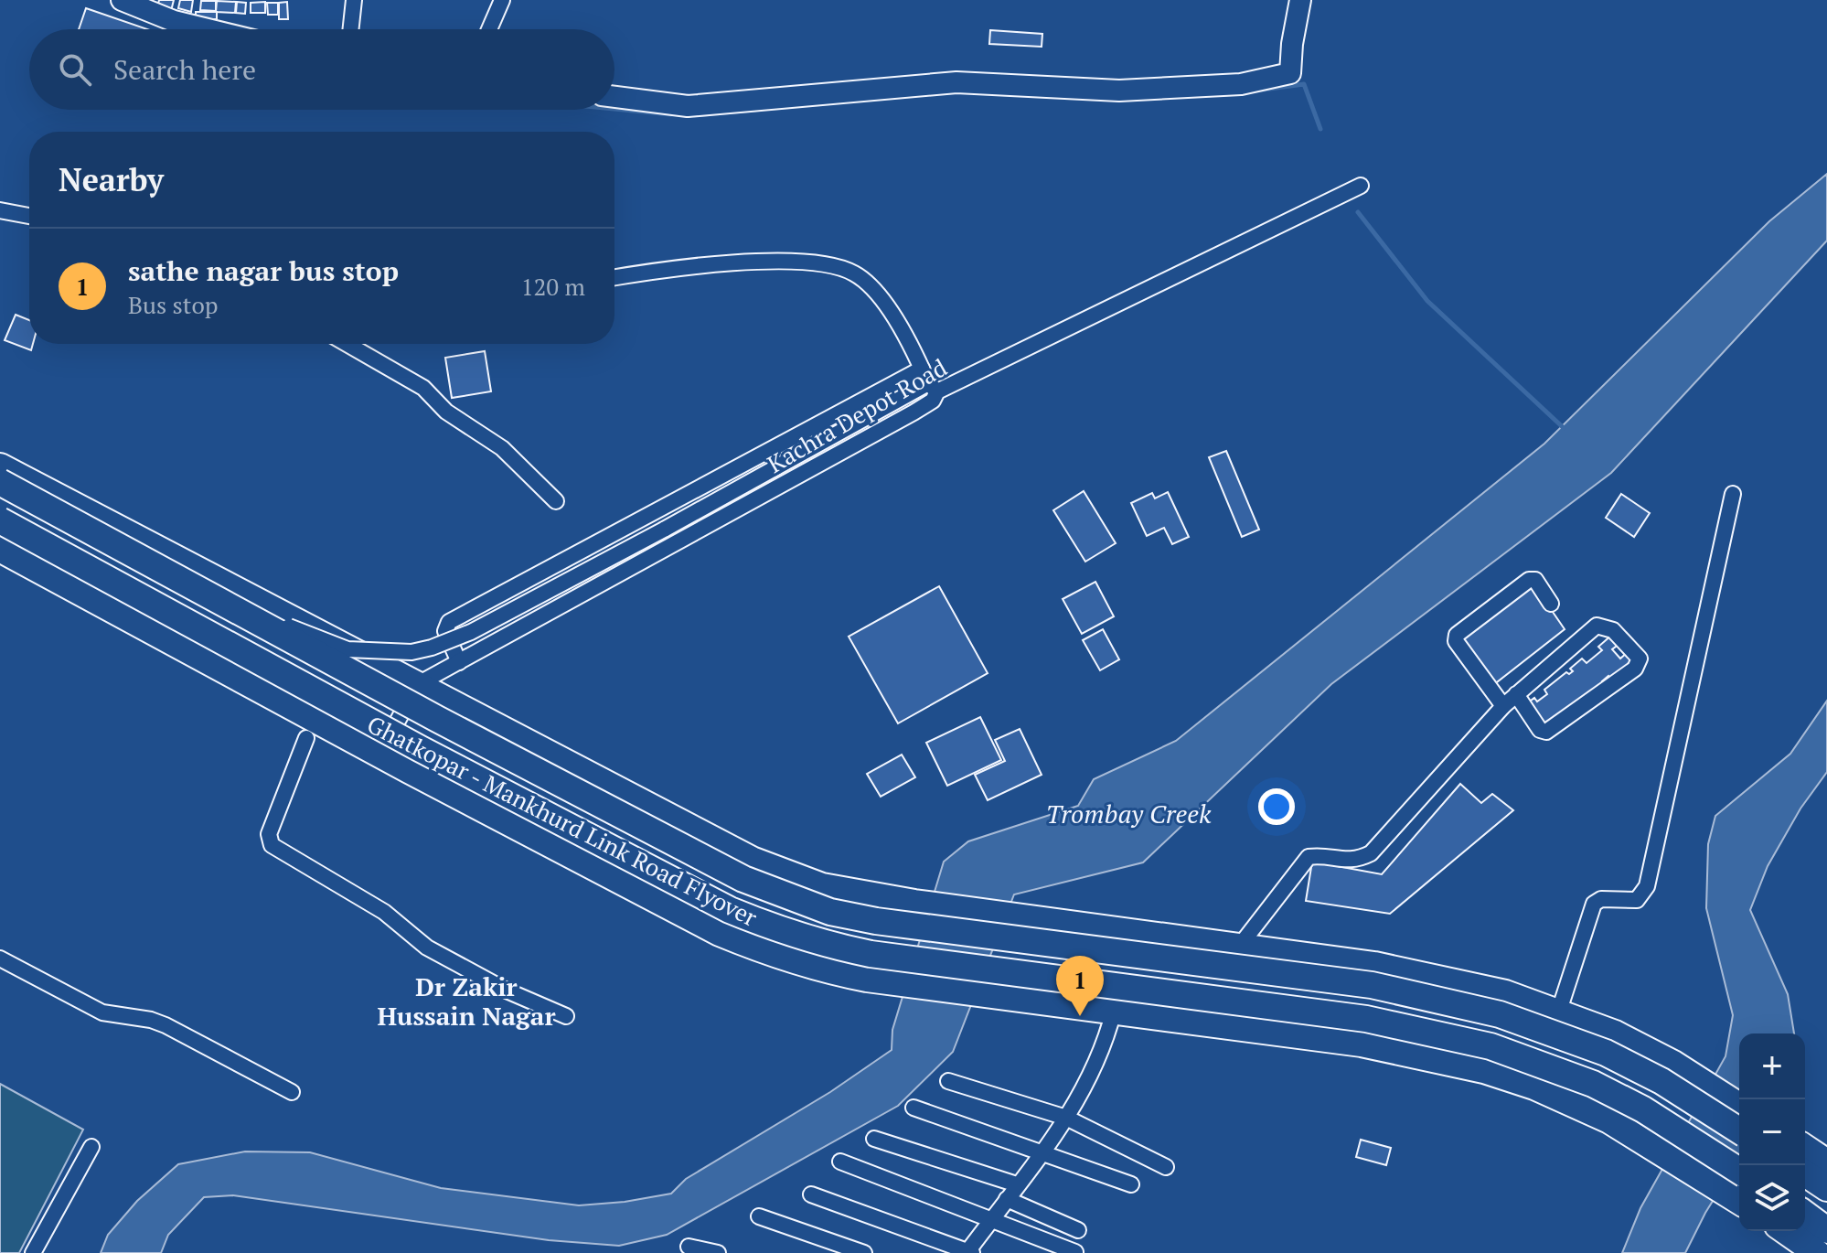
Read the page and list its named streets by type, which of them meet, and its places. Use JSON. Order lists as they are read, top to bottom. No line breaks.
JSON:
{"streets":{"highway":["Ghatkopar - Mankhurd Link Road Flyover"],"street":["Kachra Depot Road"]},"crossings":[["Kachra Depot Road","Ghatkopar - Mankhurd Link Road Flyover"]],"districts":["Dr Zakir Hussain Nagar"],"water":["Trombay Creek"],"page":{"search":"Search here","heading":"Nearby","list":[{"mark":"1","name":"sathe nagar bus stop","note":"Bus stop","value":"120 m"}],"pins":"1","map_buttons":["+","−"]}}
